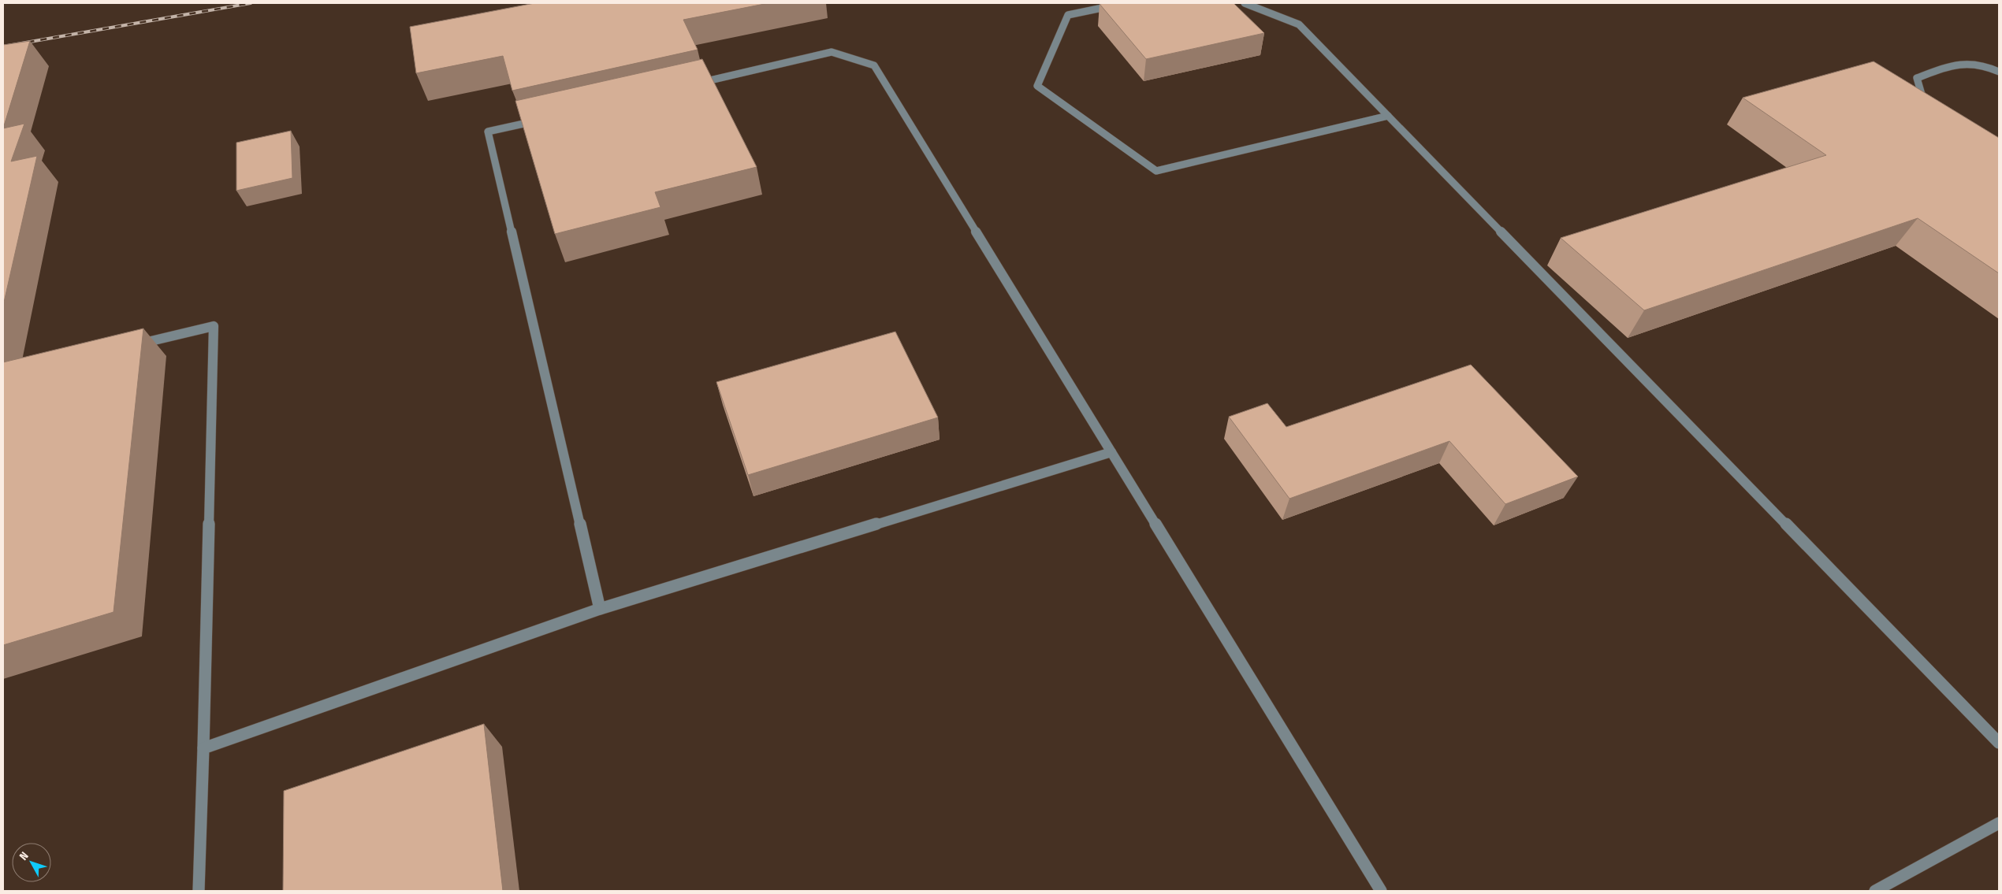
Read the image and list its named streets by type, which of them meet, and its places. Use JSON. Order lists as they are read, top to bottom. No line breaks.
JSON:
{"north":"top left"}
